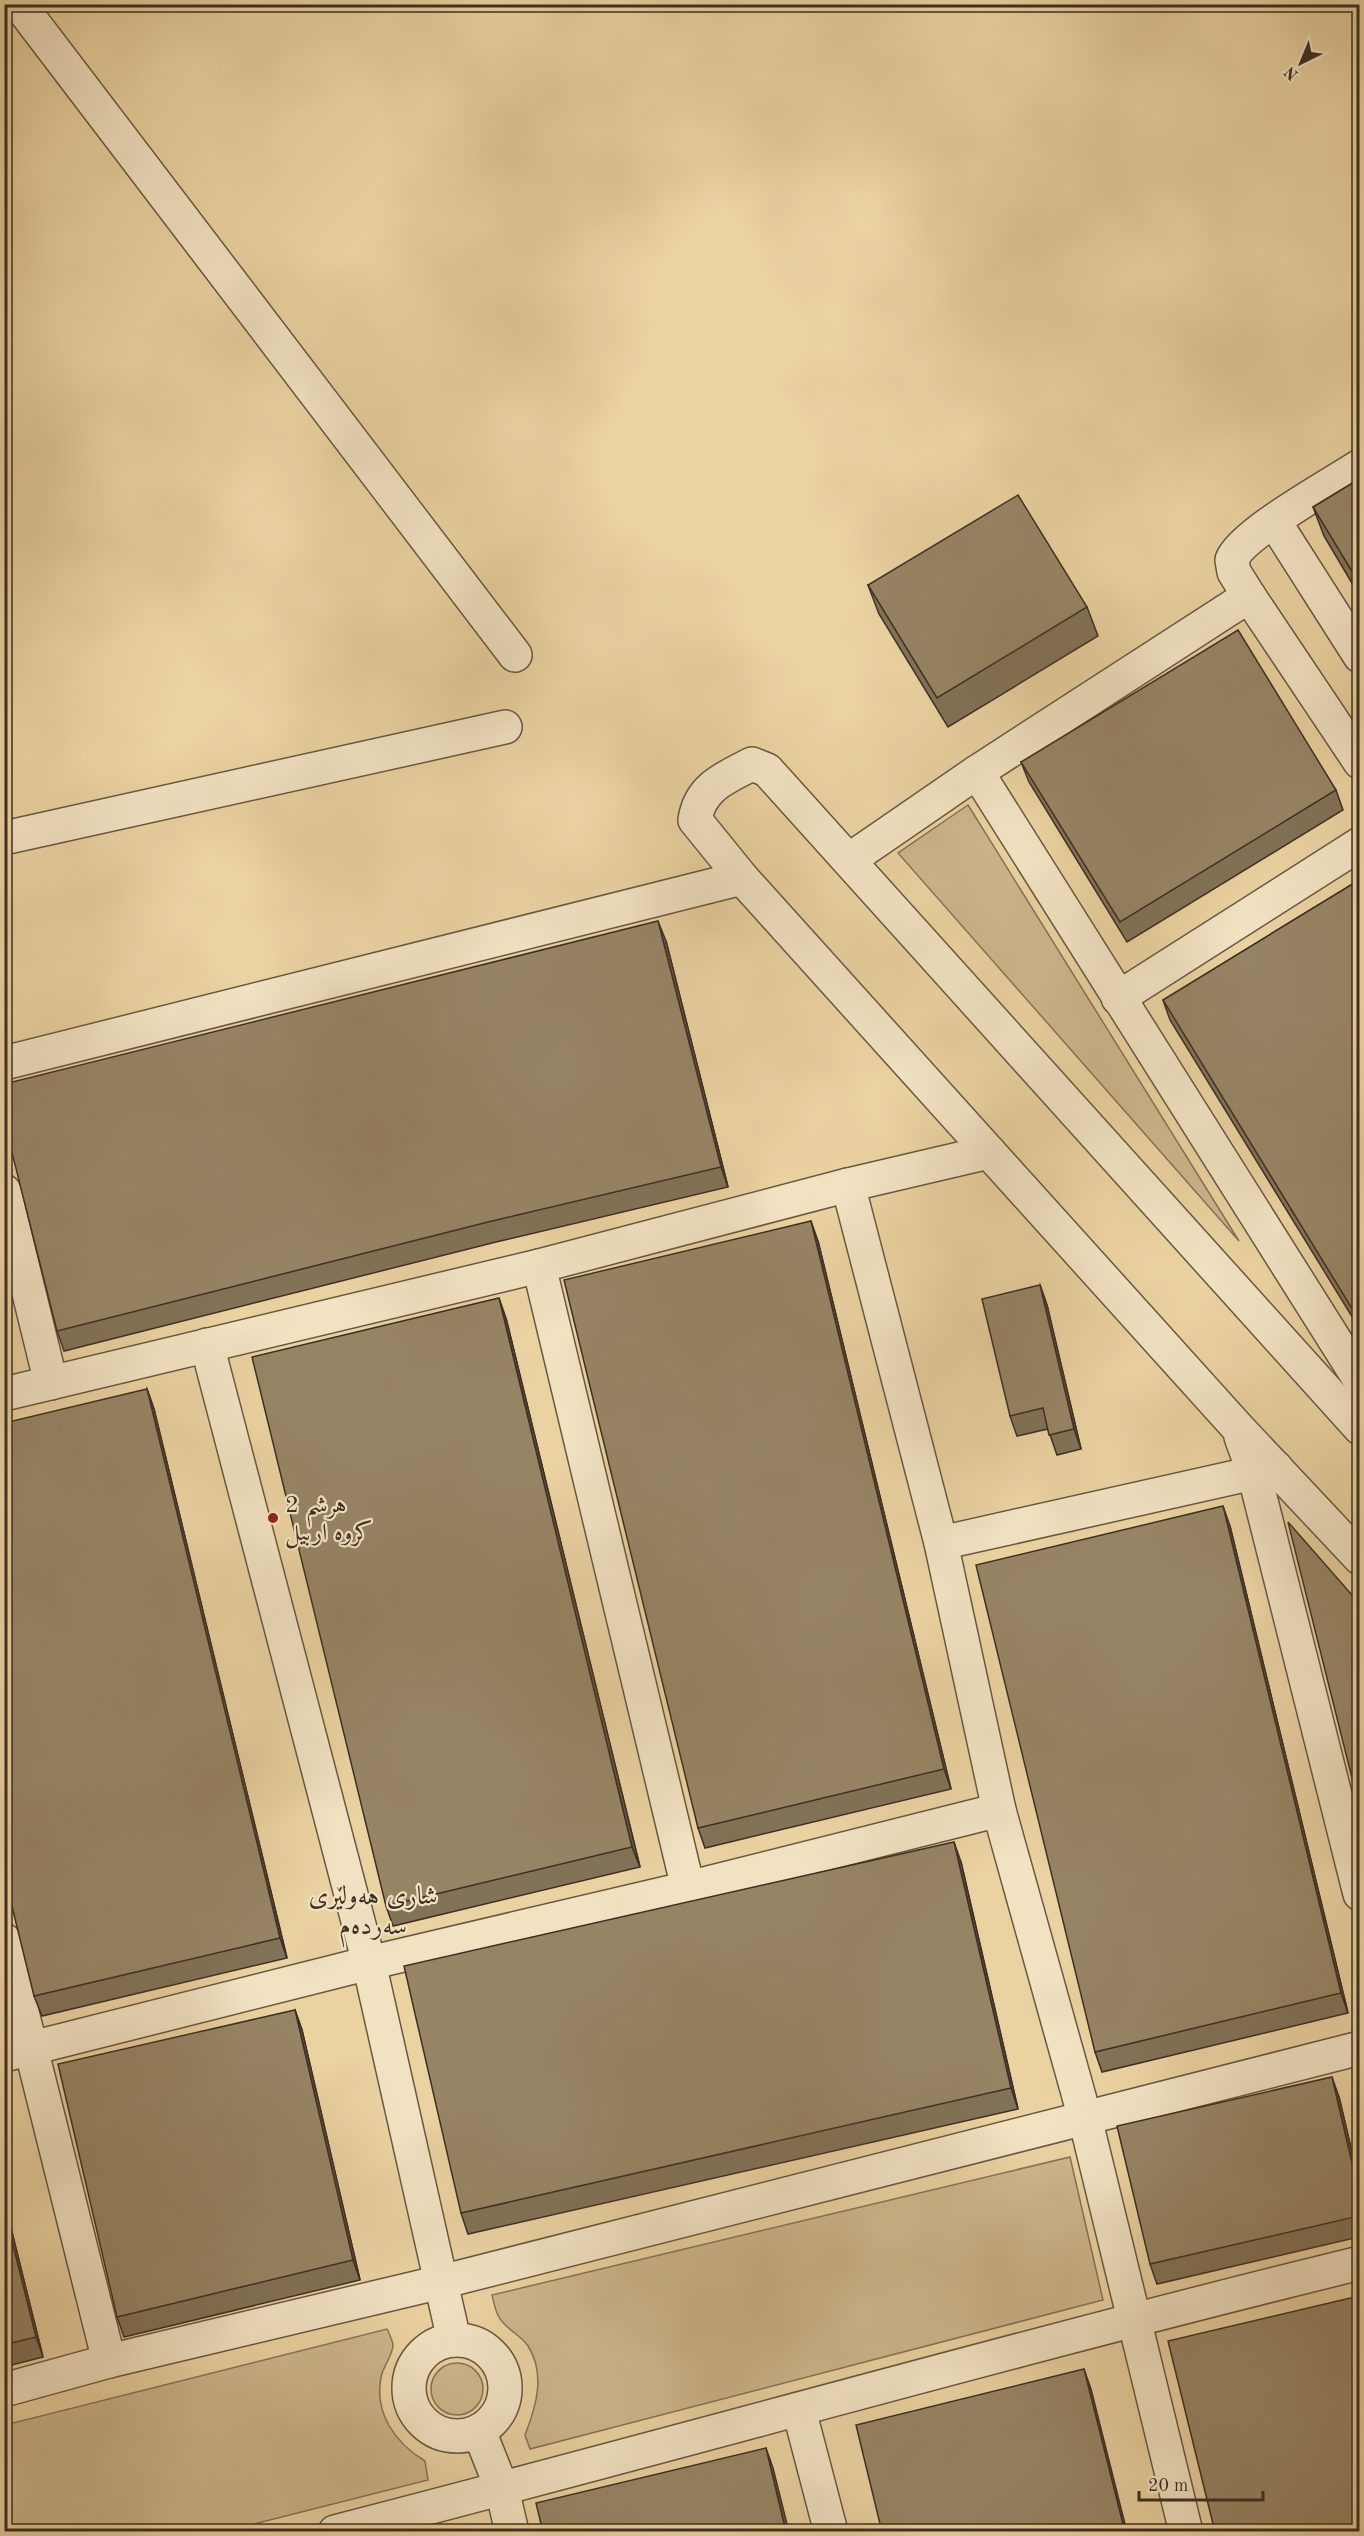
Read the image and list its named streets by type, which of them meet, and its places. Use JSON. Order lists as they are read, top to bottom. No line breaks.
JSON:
{"districts":["شاری هه‌ولێری سه‌رده‌م"],"places":["هرشم 2 كروه اربيل"],"scale_bar":"20 m","north":"bottom left"}
